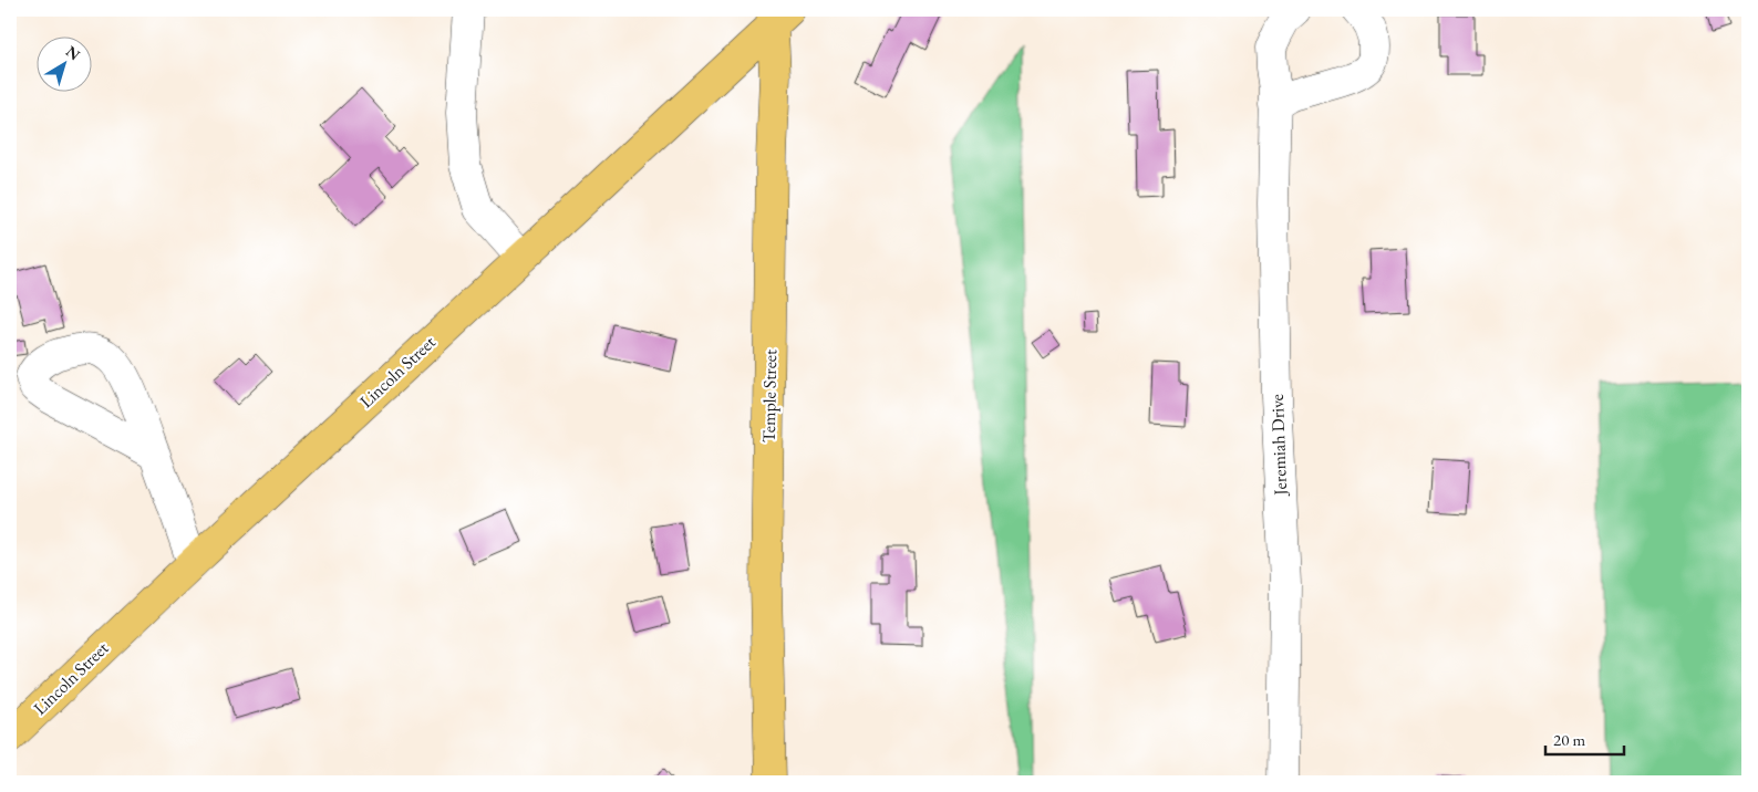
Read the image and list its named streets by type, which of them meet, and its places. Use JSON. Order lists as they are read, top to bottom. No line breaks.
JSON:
{"streets":{"main road":["Lincoln Street","Temple Street"],"street":["Jeremiah Drive"]},"crossings":[["Lincoln Street","Temple Street"]],"scale_bar":"20 m","north":"top right"}
